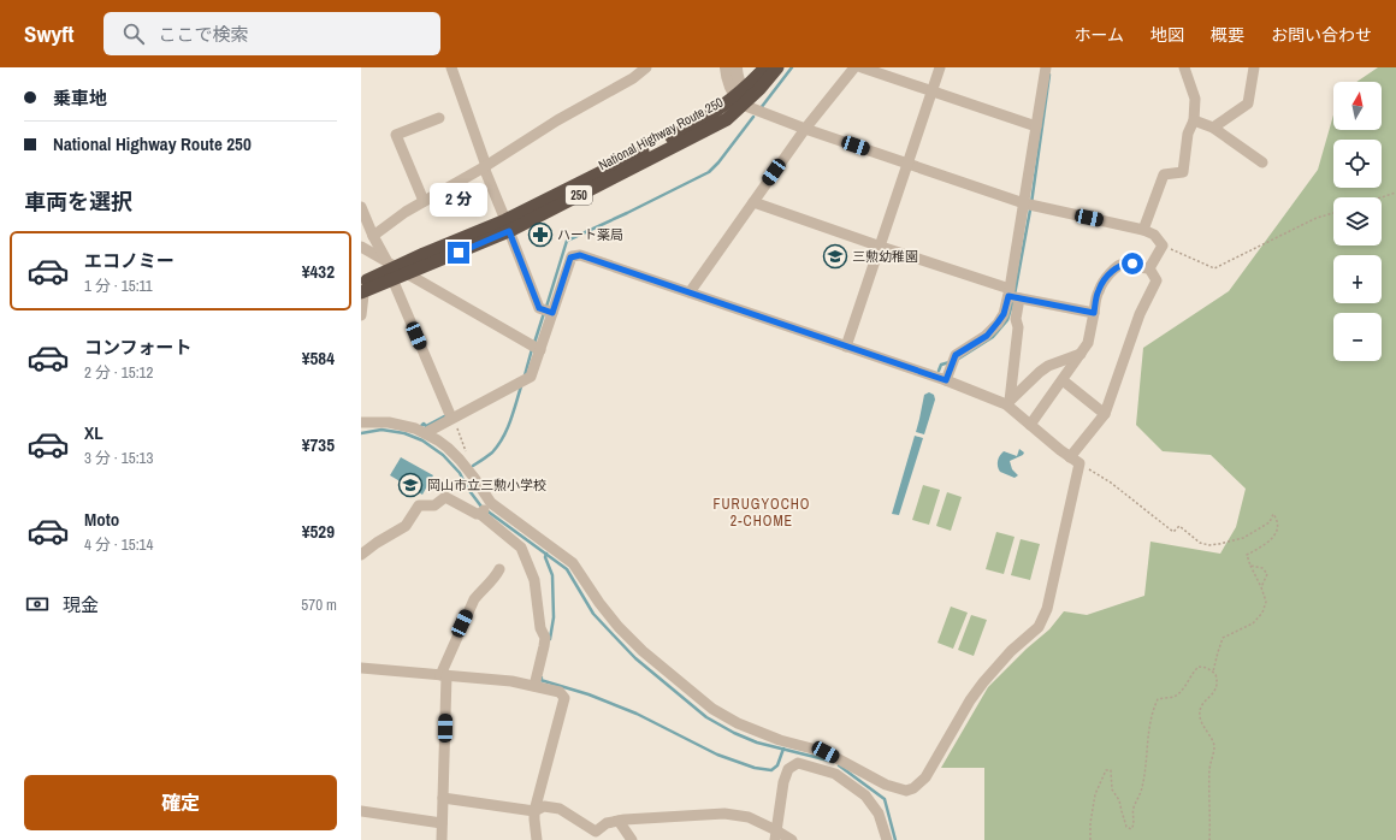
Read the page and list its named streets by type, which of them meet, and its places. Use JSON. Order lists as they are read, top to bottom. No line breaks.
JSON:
{"streets":{"highway":["National Highway Route 250","250"]},"districts":["FURUGYOCHO 2-CHOME"],"places":{"pharmacy":["ハート薬局"],"school or university":["三勲幼稚園","岡山市立三勲小学校"]},"north":"top","page":{"header":"Swyft","search":"ここで検索","nav":["ホーム","地図","概要","お問い合わせ"],"banner":["乗車地","National Highway Route 250"],"map_buttons":["+","−"],"heading":"車両を選択","bubble":"2 分","list":[{"name":"エコノミー","note":"1 分 · 15:11","value":"¥432"},{"name":"コンフォート","note":"2 分 · 15:12","value":"¥584"},{"name":"XL","note":"3 分 · 15:13","value":"¥735"},{"name":"Moto","note":"4 分 · 15:14","value":"¥529"}],"pay":["現金","570 m"],"buttons":"確定"}}
